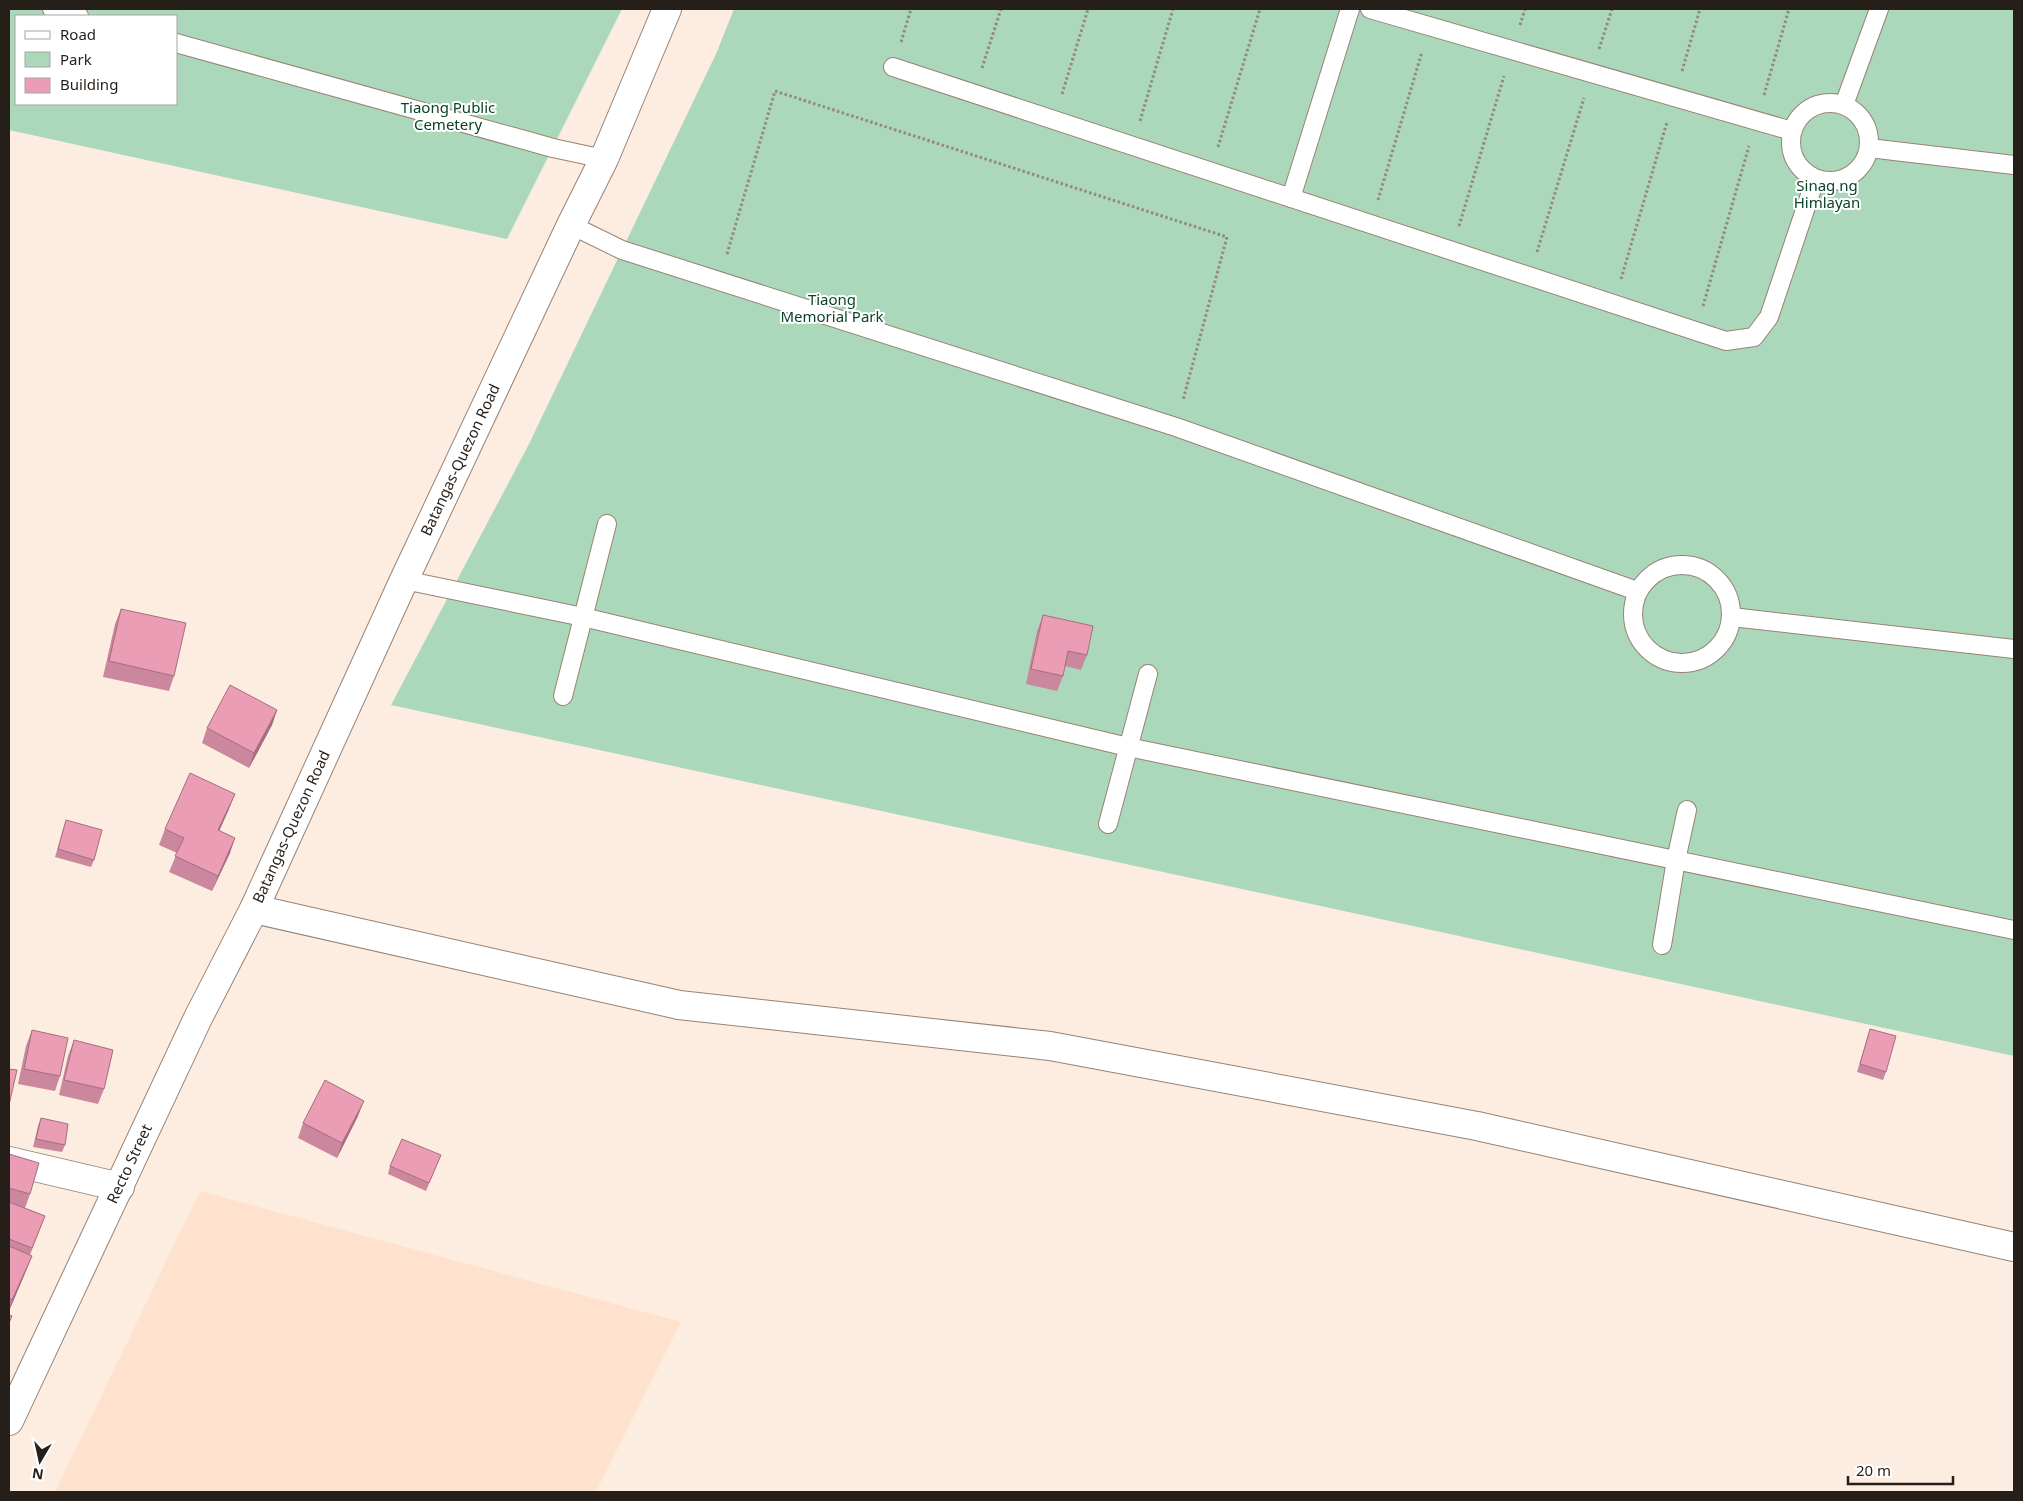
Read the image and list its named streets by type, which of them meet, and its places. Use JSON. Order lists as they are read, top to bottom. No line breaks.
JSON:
{"streets":{"street":["Batangas-Quezon Road","Recto Street"]},"crossings":[["Batangas-Quezon Road","Recto Street"]],"parks":["Tiaong Public Cemetery","Sinag ng Himlayan","Tiaong Memorial Park"],"legend":["Road","Park","Building"],"scale_bar":"20 m","north":"bottom"}
